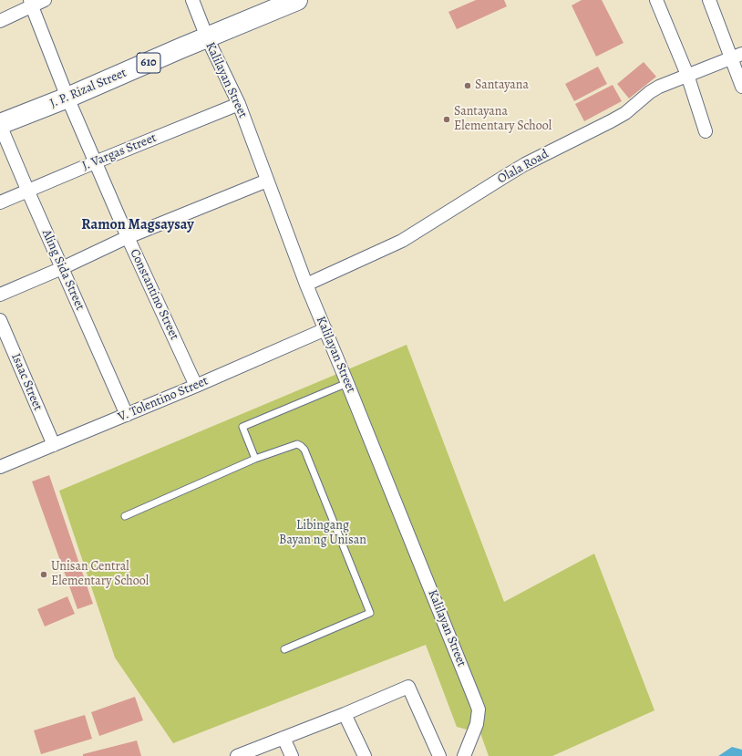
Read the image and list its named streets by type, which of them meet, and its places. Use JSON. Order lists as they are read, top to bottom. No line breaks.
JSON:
{"streets":{"main road":["610","J. P. Rizal Street"],"street":["Kalilayan Street","J. Vargas Street","Olala Road","Aling Sida Street","Constantino Street","Isaac Street","V. Tolentino Street"]},"crossings":[["Kalilayan Street","J. P. Rizal Street"],["Kalilayan Street","J. Vargas Street"],["Kalilayan Street","Olala Road"],["Kalilayan Street","V. Tolentino Street"],["J. P. Rizal Street","Aling Sida Street"],["J. P. Rizal Street","Constantino Street"],["J. Vargas Street","Aling Sida Street"],["J. Vargas Street","Constantino Street"],["Aling Sida Street","V. Tolentino Street"],["Constantino Street","V. Tolentino Street"],["Isaac Street","V. Tolentino Street"]],"districts":["Ramon Magsaysay"],"parks":["Libingang Bayan ng Unisan"],"places":["Santayana","Santayana Elementary School","Unisan Central Elementary School"]}
